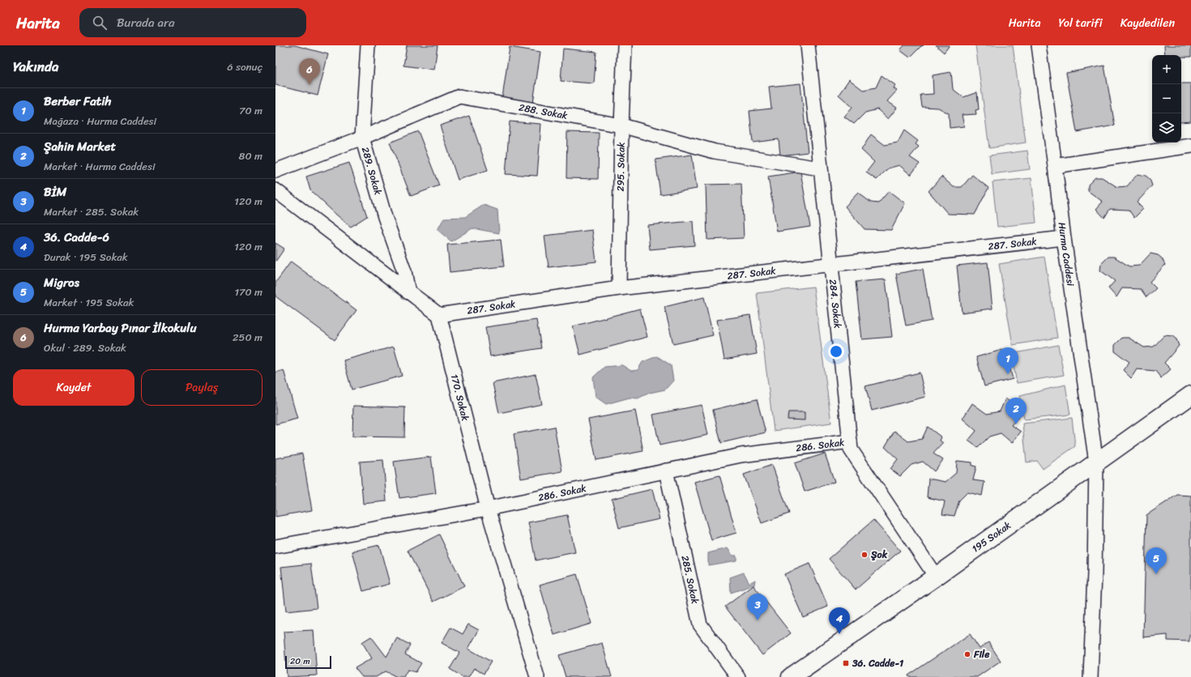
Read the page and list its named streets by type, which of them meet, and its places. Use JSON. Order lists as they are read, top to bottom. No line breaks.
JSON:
{"streets":{"street":["288. Sokak","295. Sokak","289. Sokak","287. Sokak","Hurma Caddesi","284. Sokak","170. Sokak","286. Sokak","195 Sokak","285. Sokak"]},"crossings":[["288. Sokak","295. Sokak"],["288. Sokak","289. Sokak"],["288. Sokak","284. Sokak"],["295. Sokak","287. Sokak"],["287. Sokak","Hurma Caddesi"],["287. Sokak","284. Sokak"],["287. Sokak","170. Sokak"],["Hurma Caddesi","195 Sokak"],["284. Sokak","286. Sokak"],["284. Sokak","195 Sokak"],["170. Sokak","286. Sokak"],["286. Sokak","285. Sokak"]],"places":{"other":["Şok","File"],"transit":["36. Cadde-1"]},"scale_bar":"20 m","page":{"header":"Harita","search":"Burada ara","nav":["Harita","Yol tarifi","Kaydedilen"],"heading":["Yakında","6 sonuç"],"map_buttons":["+","−"],"pins":["6","1","2","5","3","4"],"list":[{"mark":"1","name":"Berber Fatih","note":"Mağaza · Hurma Caddesi","value":"70 m"},{"mark":"2","name":"Şahin Market","note":"Market · Hurma Caddesi","value":"80 m"},{"mark":"3","name":"BİM","note":"Market · 285. Sokak","value":"120 m"},{"mark":"4","name":"36. Cadde-6","note":"Durak · 195 Sokak","value":"120 m"},{"mark":"5","name":"Migros","note":"Market · 195 Sokak","value":"170 m"},{"mark":"6","name":"Hurma Yarbay Pınar İlkokulu","note":"Okul · 289. Sokak","value":"250 m"}],"buttons":["Kaydet","Paylaş"],"scale":"20 m"}}
